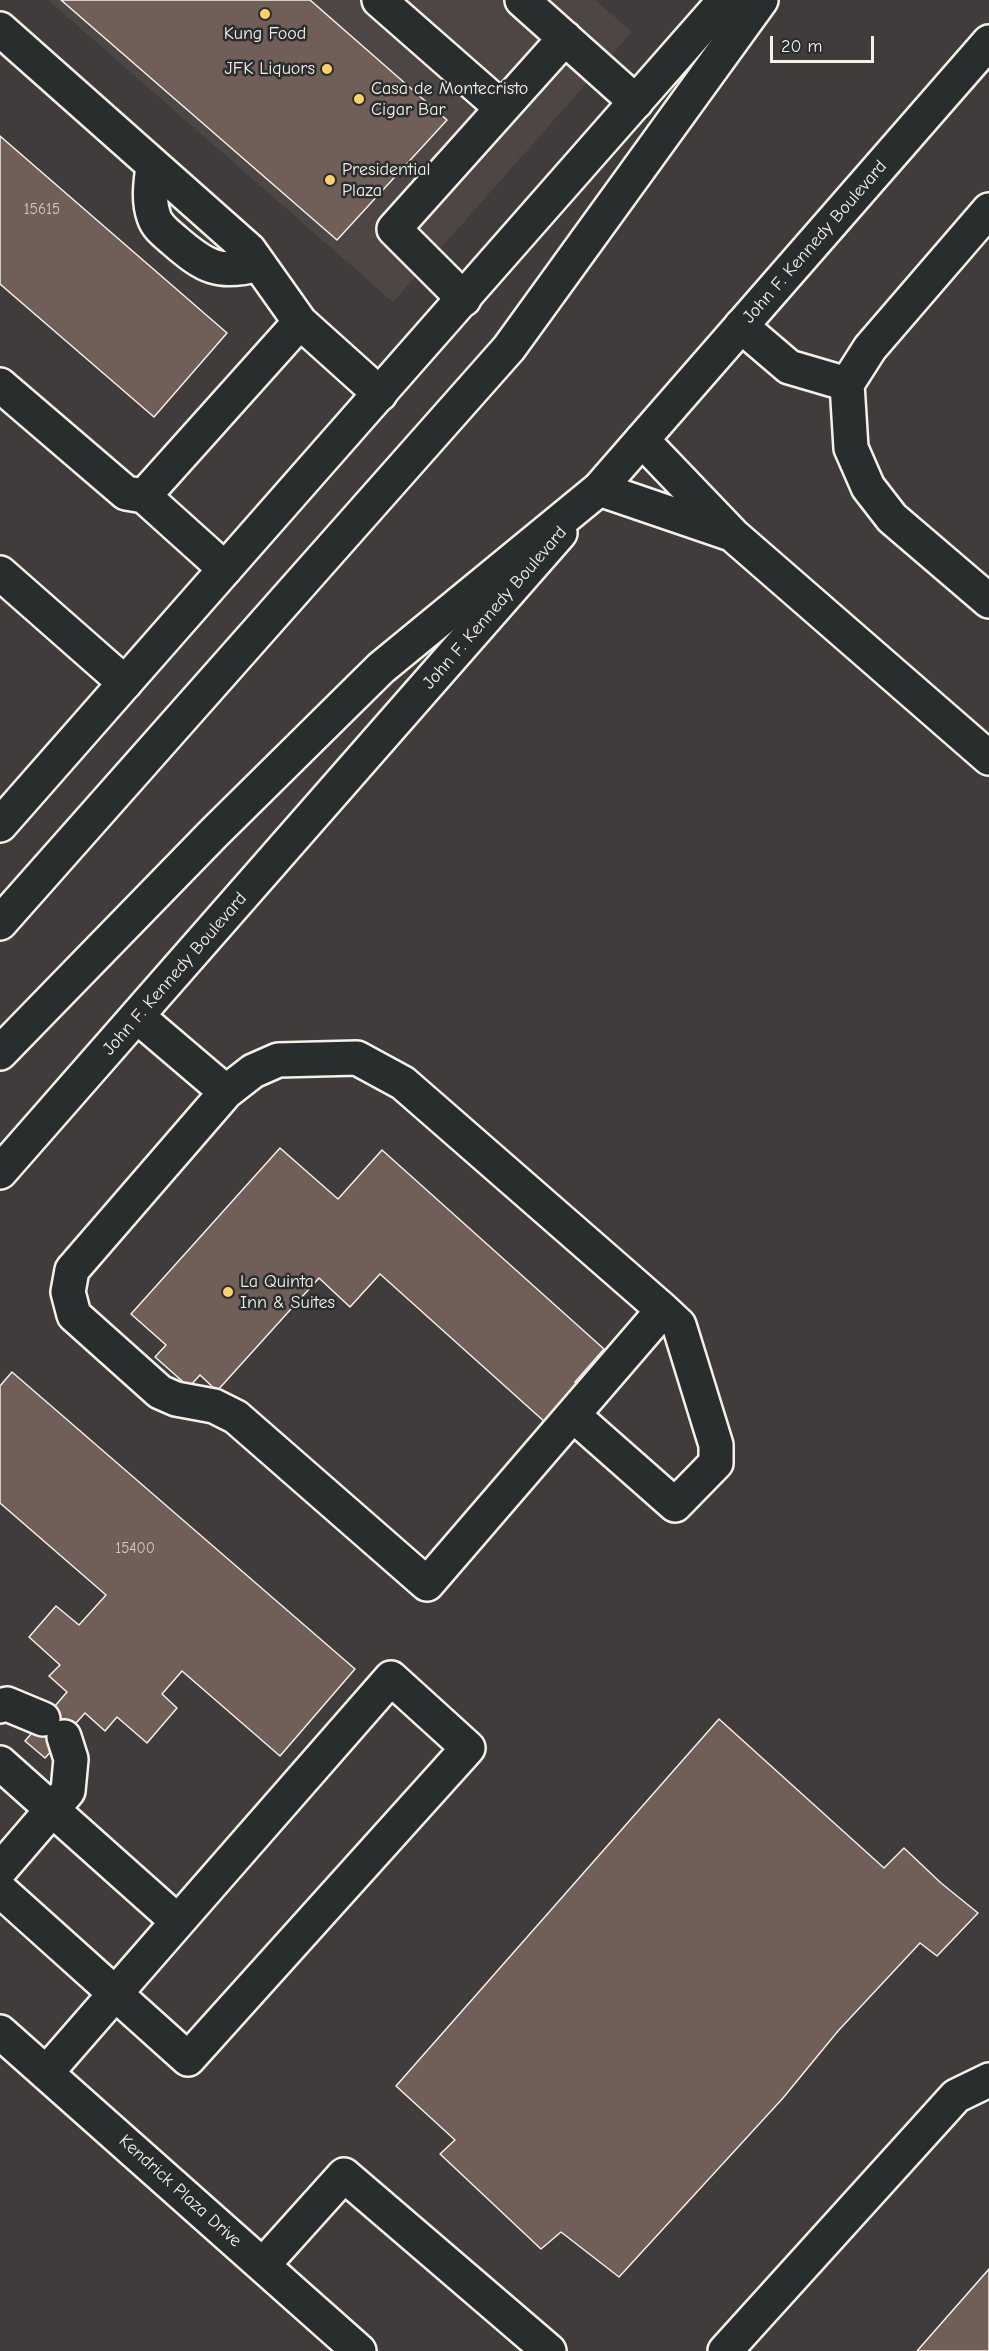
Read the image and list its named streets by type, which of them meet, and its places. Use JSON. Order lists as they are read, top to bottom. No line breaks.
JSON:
{"streets":{"main road":["John F. Kennedy Boulevard","Kendrick Plaza Drive"]},"places":["Kung Food","JFK Liquors","Casa de Montecristo Cigar Bar","Presidential Plaza","La Quinta Inn & Suites"],"house_numbers":["15615","15400"],"scale_bar":"20 m"}
